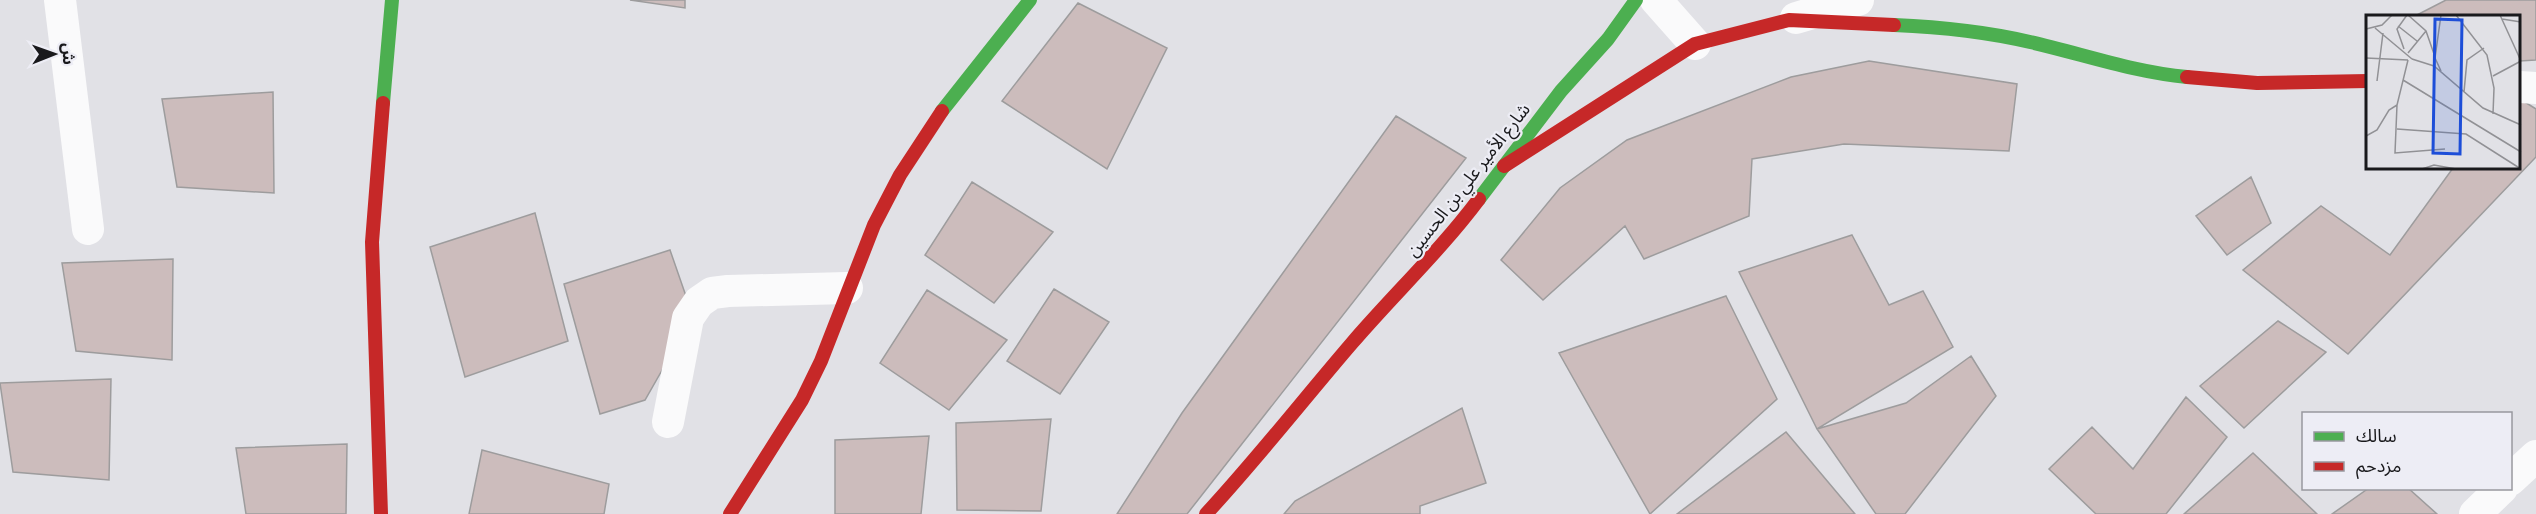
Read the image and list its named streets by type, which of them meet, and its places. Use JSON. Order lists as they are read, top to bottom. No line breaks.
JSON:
{"streets":{"street":["شارع الأمير علي بن الحسين"]},"legend":["سالك","مزدحم"],"north":"right"}
